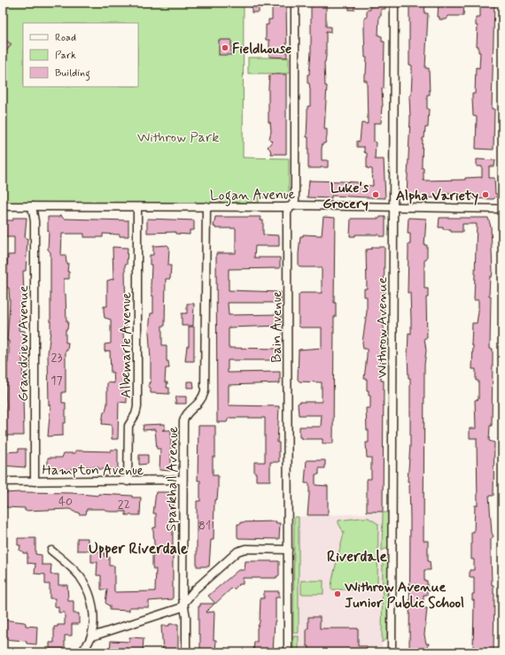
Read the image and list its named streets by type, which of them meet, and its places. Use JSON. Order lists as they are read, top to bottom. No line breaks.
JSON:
{"streets":{"street":["Logan Avenue","Bain Avenue","Withrow Avenue","Grandview Avenue","Albemarle Avenue","Hampton Avenue","Sparkhall Avenue"]},"crossings":[["Logan Avenue","Bain Avenue"],["Logan Avenue","Withrow Avenue"],["Logan Avenue","Grandview Avenue"],["Logan Avenue","Albemarle Avenue"],["Logan Avenue","Sparkhall Avenue"],["Grandview Avenue","Hampton Avenue"],["Albemarle Avenue","Hampton Avenue"],["Hampton Avenue","Sparkhall Avenue"]],"districts":["Upper Riverdale","Riverdale"],"parks":["Withrow Park"],"places":["Fieldhouse","Luke's Grocery","Alpha Variety","Withrow Avenue Junior Public School"],"house_numbers":["23","17","40","22","81"],"legend":["Road","Park","Building"]}
